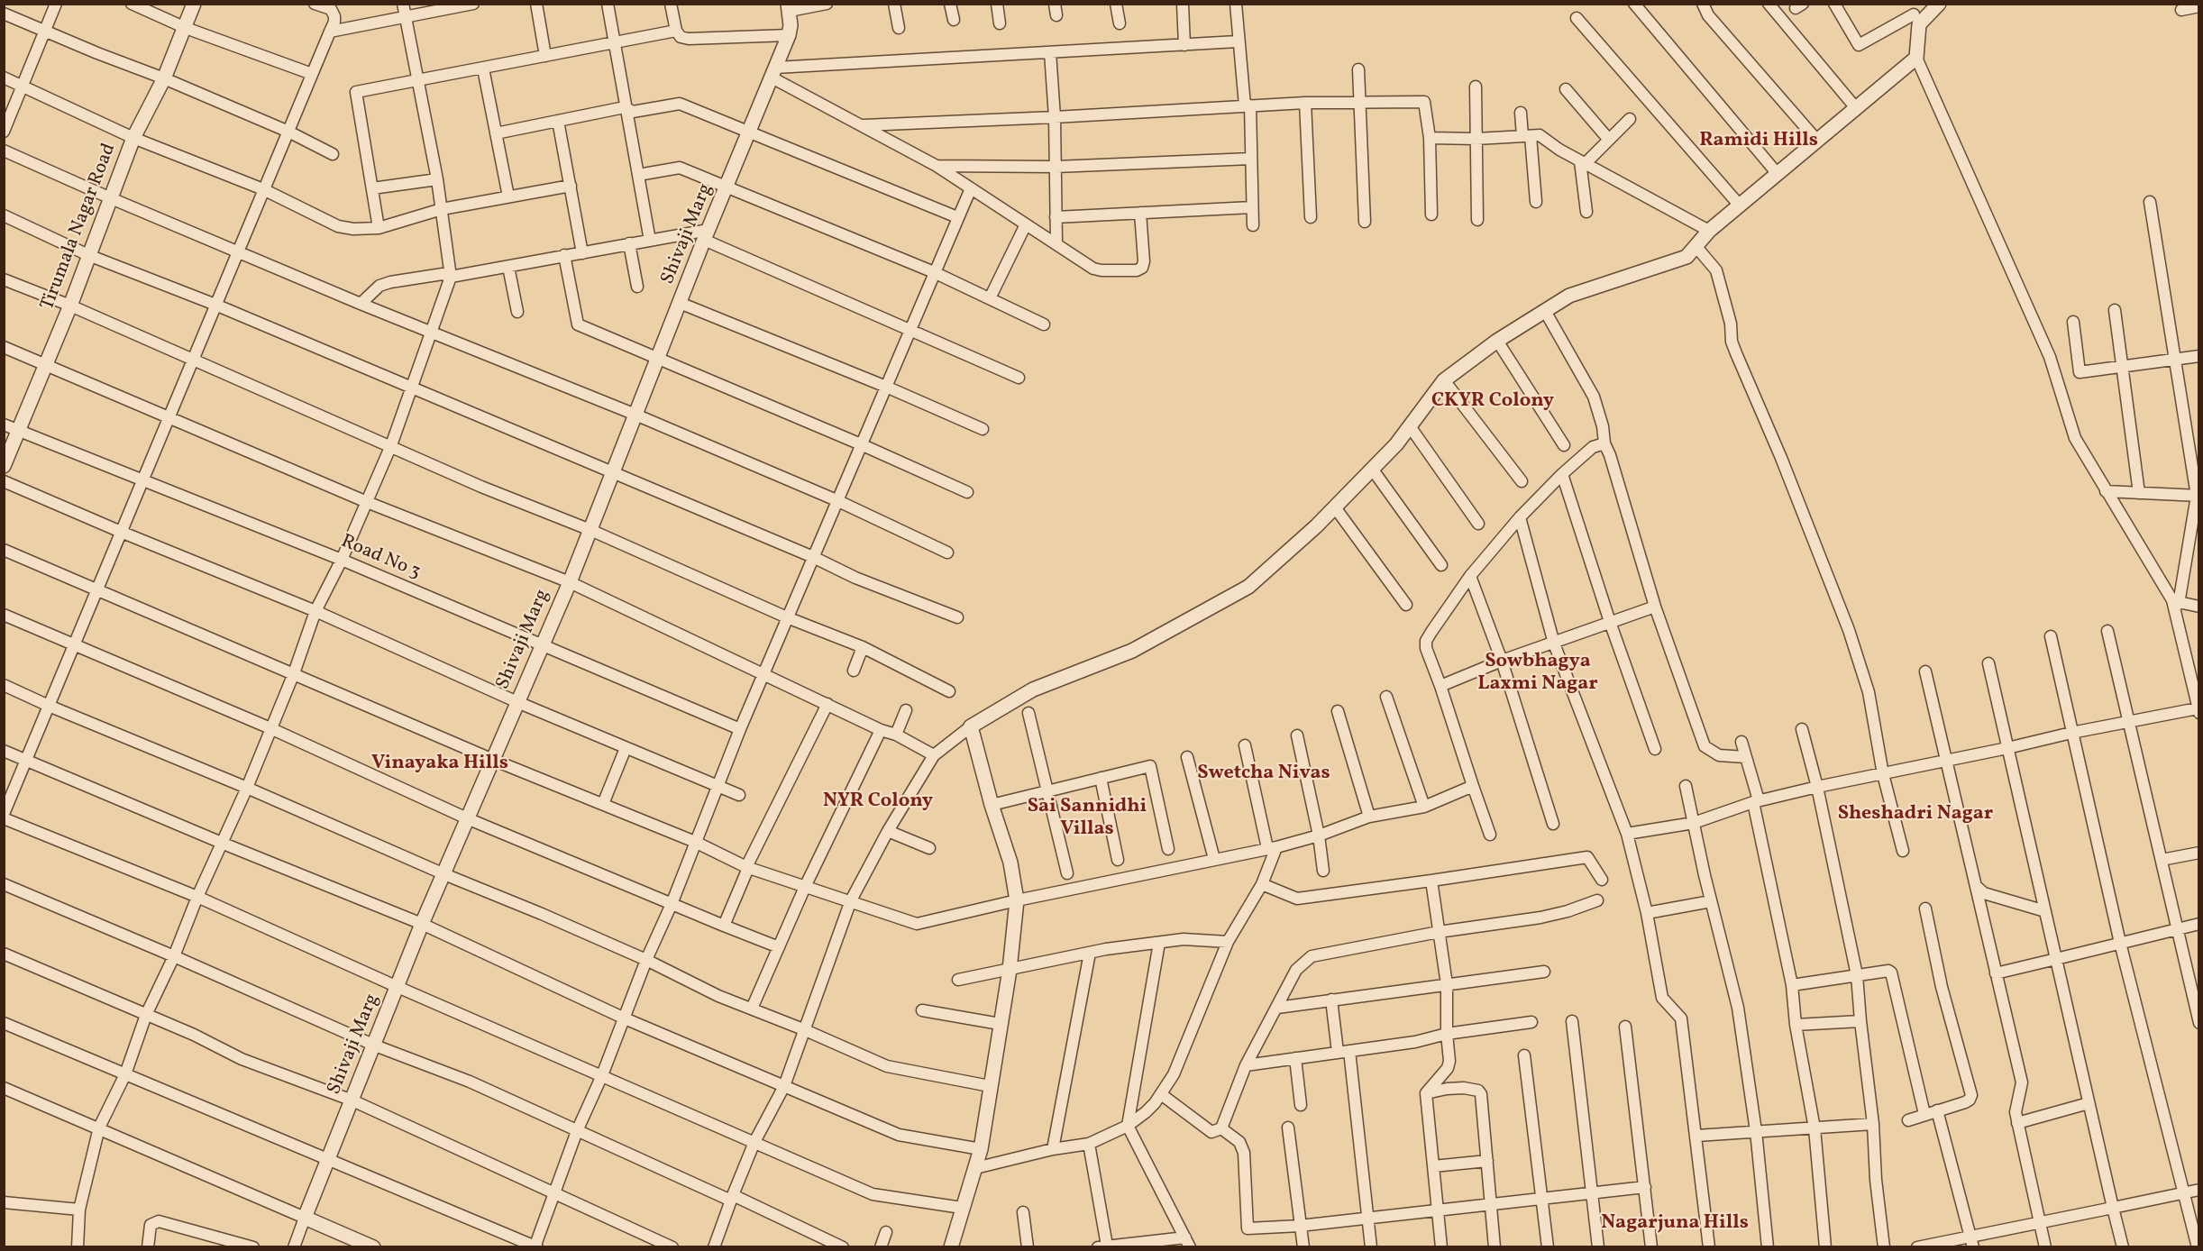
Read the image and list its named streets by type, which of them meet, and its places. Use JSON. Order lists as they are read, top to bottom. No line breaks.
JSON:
{"streets":{"street":["Tirumala Nagar Road","Shivaji Marg","Road No 3"]},"crossings":[["Tirumala Nagar Road","Road No 3"],["Shivaji Marg","Road No 3"]],"districts":["Ramidi Hills","CKYR Colony","Sowbhagya Laxmi Nagar","Vinayaka Hills","Swetcha Nivas","NYR Colony","Sai Sannidhi Villas","Sheshadri Nagar","Nagarjuna Hills"]}
